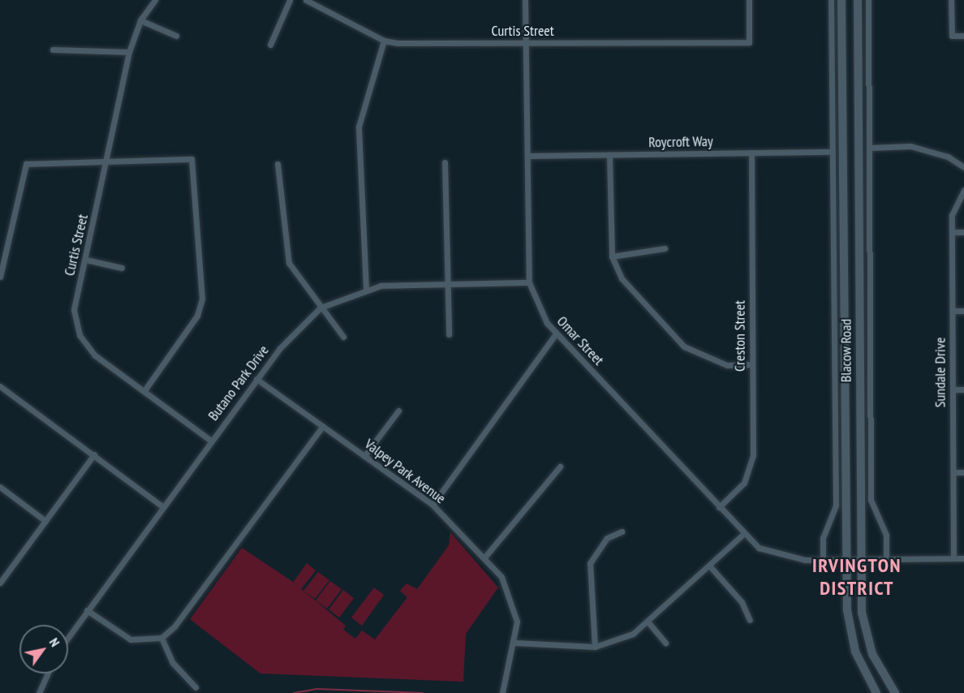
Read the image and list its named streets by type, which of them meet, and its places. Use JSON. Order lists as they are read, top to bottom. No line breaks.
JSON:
{"streets":{"main road":["Blacow Road"],"street":["Curtis Street","Roycroft Way","Creston Street","Omar Street","Sundale Drive","Butano Park Drive","Valpey Park Avenue"]},"crossings":[["Curtis Street","Omar Street"],["Curtis Street","Butano Park Drive"],["Roycroft Way","Creston Street"],["Roycroft Way","Omar Street"],["Roycroft Way","Blacow Road"],["Creston Street","Omar Street"],["Omar Street","Blacow Road"],["Omar Street","Sundale Drive"],["Omar Street","Butano Park Drive"],["Butano Park Drive","Valpey Park Avenue"]],"districts":["IRVINGTON DISTRICT"],"north":"top right"}
